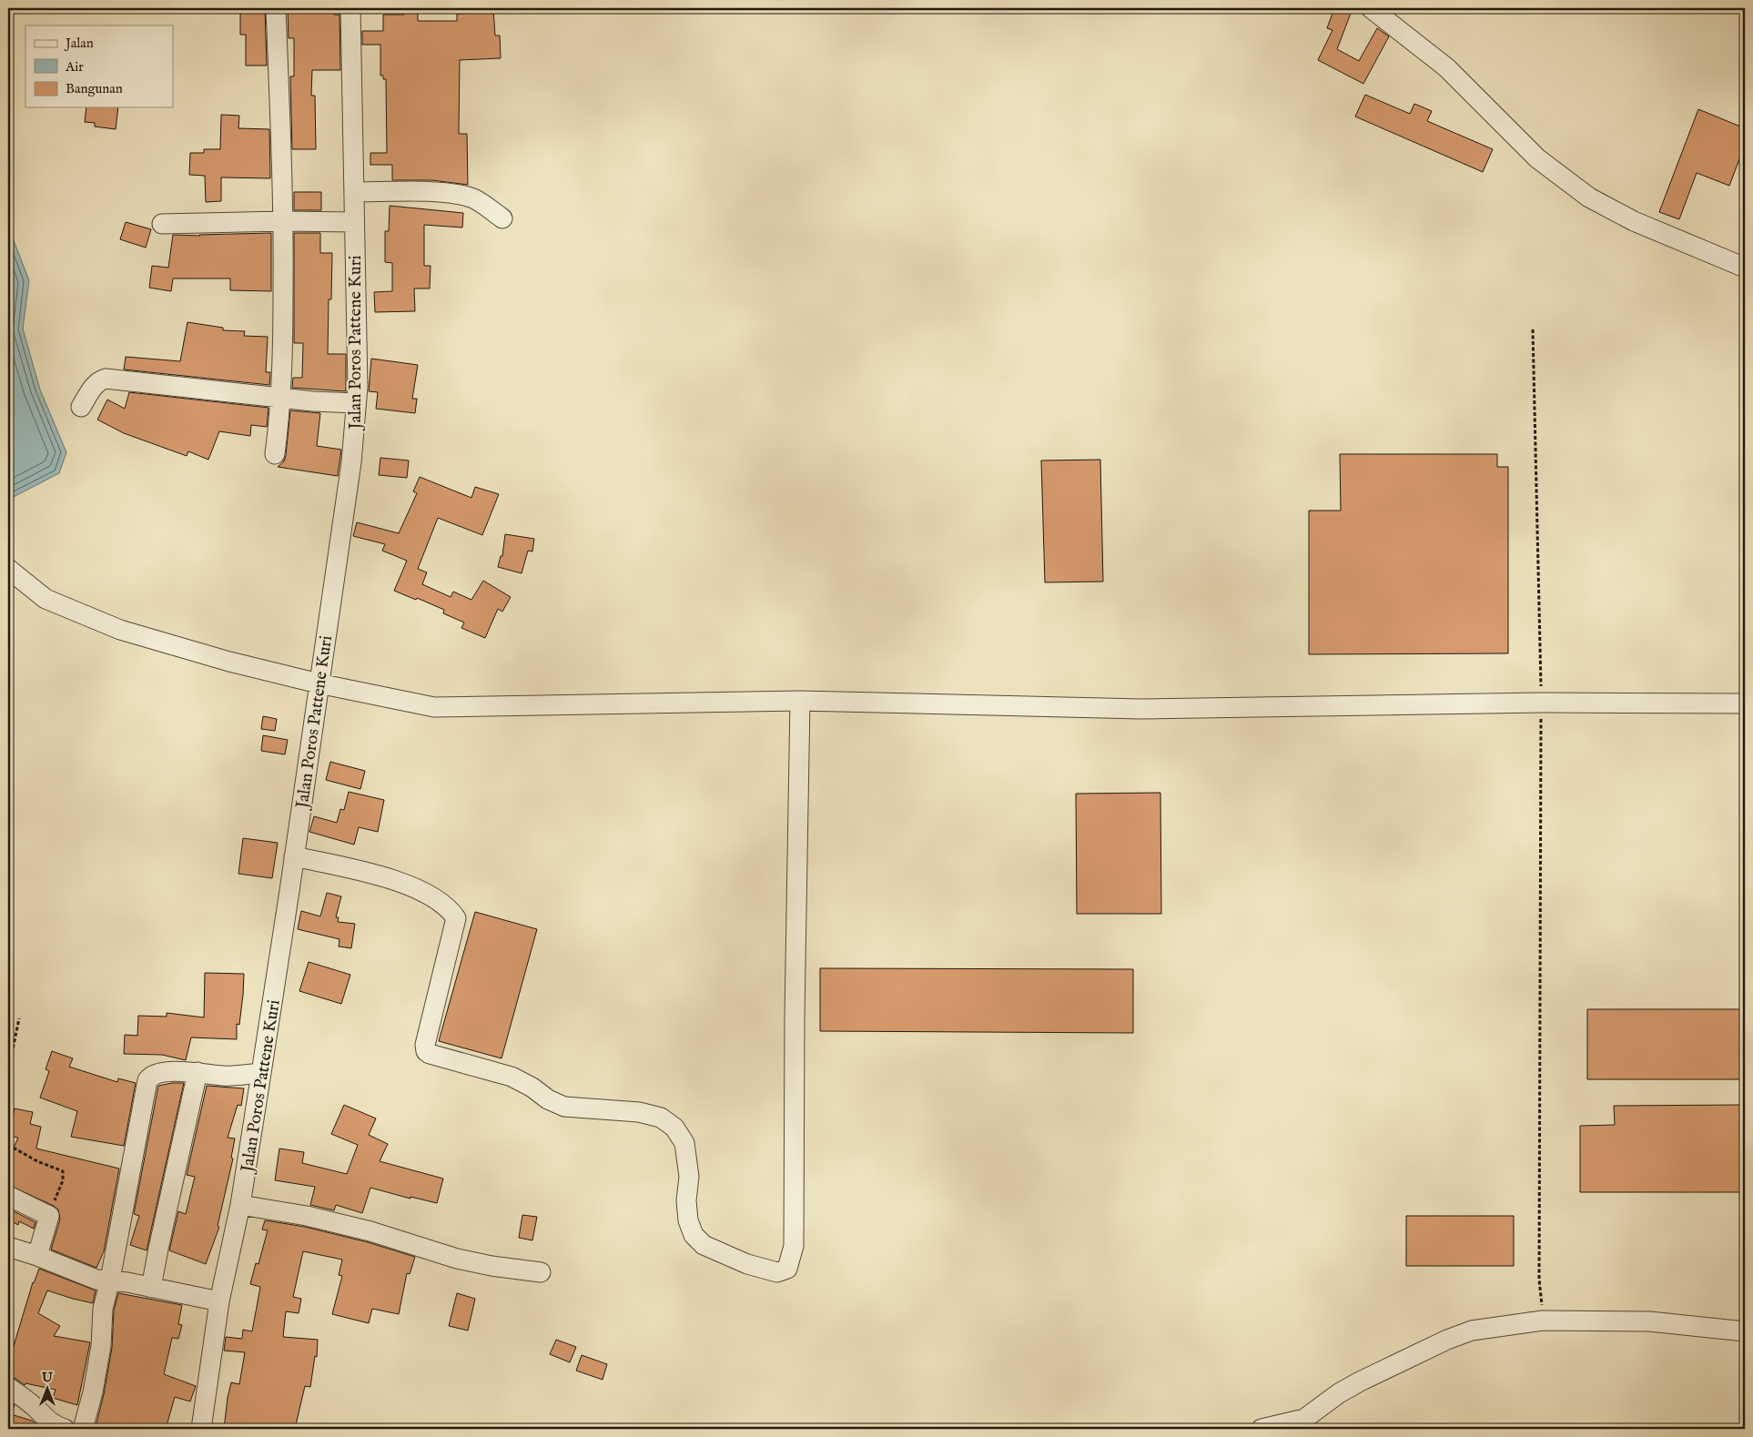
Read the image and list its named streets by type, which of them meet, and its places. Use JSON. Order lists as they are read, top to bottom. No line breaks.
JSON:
{"streets":{"street":["Jalan Poros Pattene Kuri"]},"legend":["Jalan","Air","Bangunan"],"north":"top"}
